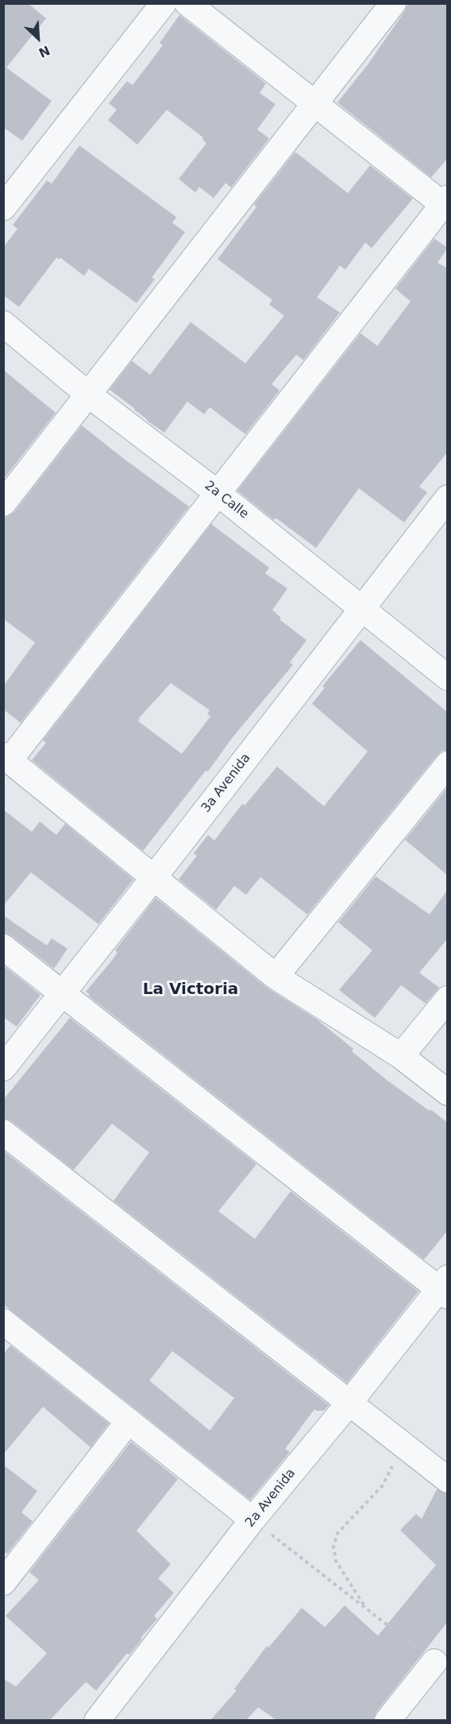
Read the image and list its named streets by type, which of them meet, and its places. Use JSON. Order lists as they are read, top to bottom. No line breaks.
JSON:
{"streets":{"street":["2a Calle","3a Avenida","2a Avenida"]},"crossings":[["2a Calle","3a Avenida"]],"districts":["La Victoria"],"north":"bottom right"}
